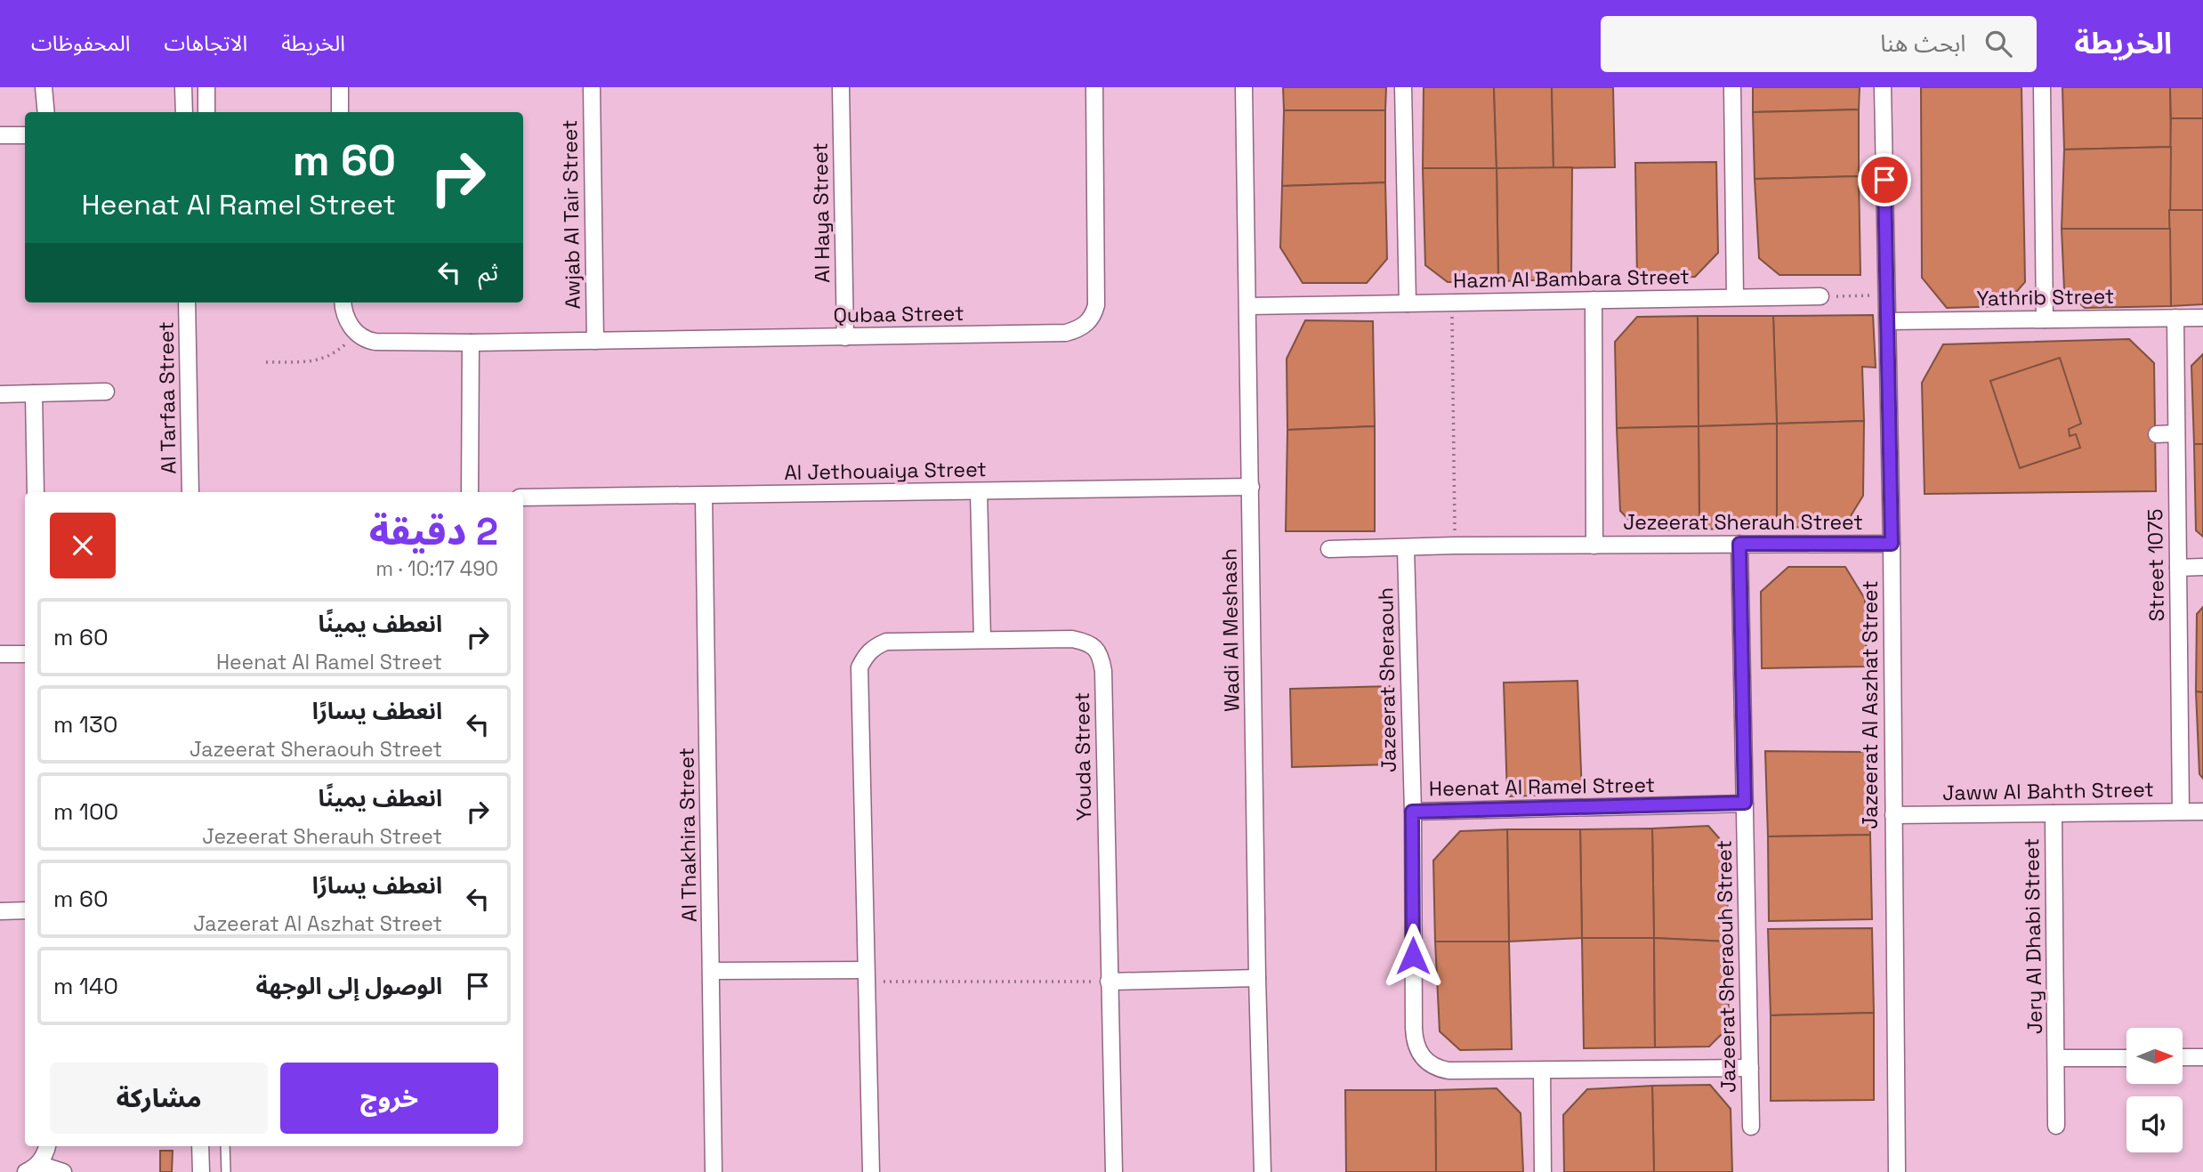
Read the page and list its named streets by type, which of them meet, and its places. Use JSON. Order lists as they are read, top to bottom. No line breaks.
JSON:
{"streets":{"street":["Al Haya Street","Awjab Al Tair Street","Hazm Al Bambara Street","Yathrib Street","Qubaa Street","Al Tarfaa Street","Al Jethouaiya Street","Jezeerat Sherauh Street","Street 1075","Wadi Al Meshash","Jazeerat Sheraouh","Jazeerat Al Aszhat Street","Youda Street","Heenat Al Ramel Street","Jaww Al Bahth Street","Al Thakhira Street","Jery Al Dhabi Street","Jazeerat Sheraouh Street"]},"crossings":[["Al Haya Street","Qubaa Street"],["Awjab Al Tair Street","Qubaa Street"],["Hazm Al Bambara Street","Jezeerat Sherauh Street"],["Hazm Al Bambara Street","Wadi Al Meshash"],["Yathrib Street","Street 1075"],["Yathrib Street","Jazeerat Al Aszhat Street"],["Al Jethouaiya Street","Wadi Al Meshash"],["Al Jethouaiya Street","Al Thakhira Street"],["Jezeerat Sherauh Street","Jazeerat Sheraouh"],["Jezeerat Sherauh Street","Jazeerat Al Aszhat Street"],["Jezeerat Sherauh Street","Jazeerat Sheraouh Street"],["Street 1075","Jaww Al Bahth Street"],["Jazeerat Sheraouh","Heenat Al Ramel Street"],["Jazeerat Al Aszhat Street","Jaww Al Bahth Street"],["Heenat Al Ramel Street","Jazeerat Sheraouh Street"],["Jaww Al Bahth Street","Jery Al Dhabi Street"]],"north":"right","page":{"header":"الخريطة","search":"ابحث هنا","nav":["الخريطة","الاتجاهات","المحفوظات"],"turn":["60 m","Heenat Al Ramel Street"],"then":"ثم","heading":["2 دقيقة","490 m · 10:17"],"list":[{"name":"انعطف يمينًا","note":"Heenat Al Ramel Street","value":"60 m"},{"name":"انعطف يسارًا","note":"Jazeerat Sheraouh Street","value":"130 m"},{"name":"انعطف يمينًا","note":"Jezeerat Sherauh Street","value":"100 m"},{"name":"انعطف يسارًا","note":"Jazeerat Al Aszhat Street","value":"60 m"},{"name":"الوصول إلى الوجهة","value":"140 m"}],"buttons":["خروج","مشاركة"]}}
